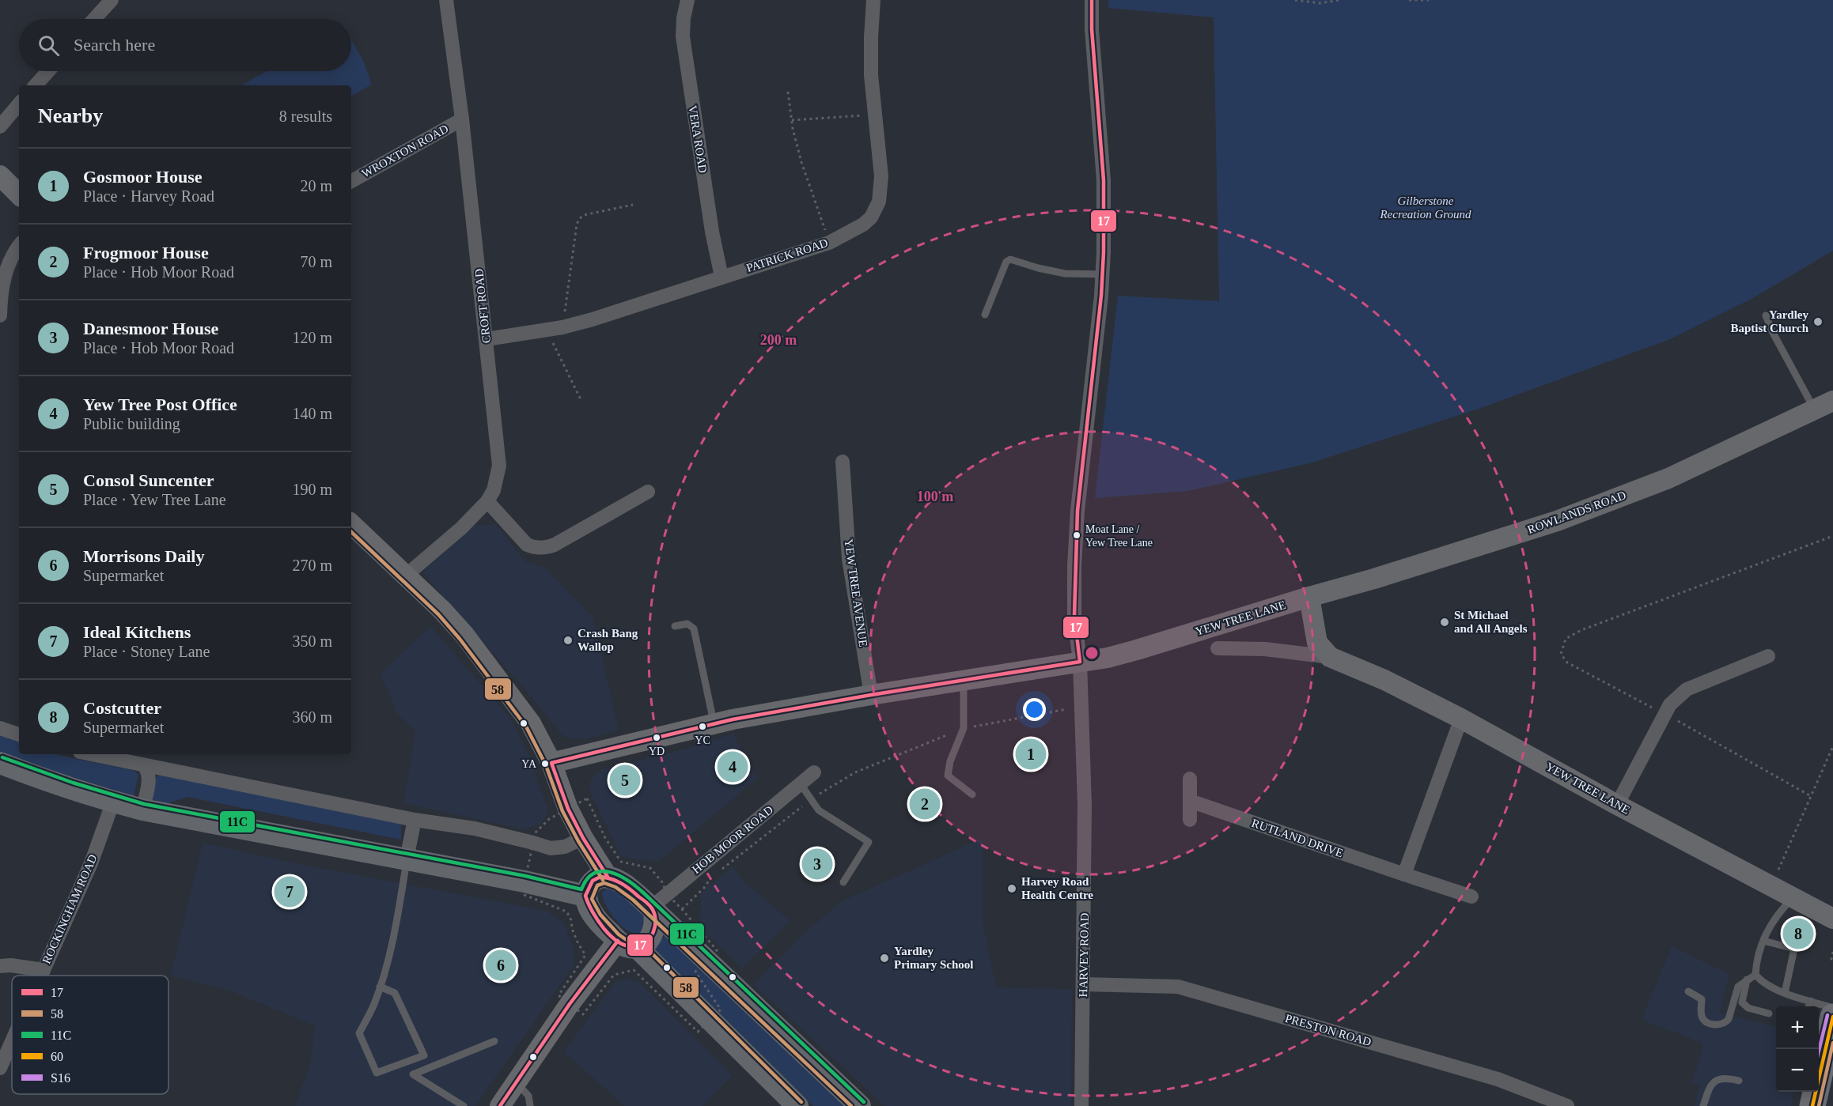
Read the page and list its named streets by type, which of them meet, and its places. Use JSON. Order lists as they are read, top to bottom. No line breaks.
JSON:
{"streets":{"street":["VERA ROAD","WROXTON ROAD","PATRICK ROAD","CROFT ROAD","ROWLANDS ROAD","YEW TREE AVENUE","YEW TREE LANE","RUTLAND DRIVE","HOB MOOR ROAD","ROCKINGHAM ROAD","HARVEY ROAD","PRESTON ROAD"]},"crossings":[["VERA ROAD","PATRICK ROAD"],["WROXTON ROAD","CROFT ROAD"],["PATRICK ROAD","CROFT ROAD"],["ROWLANDS ROAD","YEW TREE LANE"],["YEW TREE AVENUE","YEW TREE LANE"],["YEW TREE LANE","HARVEY ROAD"],["HARVEY ROAD","PRESTON ROAD"]],"parks":["Gilberstone Recreation Ground"],"places":["Yardley Baptist Church","Moat Lane / Yew Tree Lane","St Michael and All Angels","Crash Bang Wallop","YC","YD","YA","Harvey Road Health Centre","Yardley Primary School"],"lines":["transit line 17","transit line 58","transit line 11C","transit line S16","transit line 60"],"legend":["17","58","11C","60","S16"],"page":{"search":"Search here","heading":["Nearby","8 results"],"list":[{"mark":"1","name":"Gosmoor House","note":"Place · Harvey Road","value":"20 m"},{"mark":"2","name":"Frogmoor House","note":"Place · Hob Moor Road","value":"70 m"},{"mark":"3","name":"Danesmoor House","note":"Place · Hob Moor Road","value":"120 m"},{"mark":"4","name":"Yew Tree Post Office","note":"Public building","value":"140 m"},{"mark":"5","name":"Consol Suncenter","note":"Place · Yew Tree Lane","value":"190 m"},{"mark":"6","name":"Morrisons Daily","note":"Supermarket","value":"270 m"},{"mark":"7","name":"Ideal Kitchens","note":"Place · Stoney Lane","value":"350 m"},{"mark":"8","name":"Costcutter","note":"Supermarket","value":"360 m"}],"pins":["1","4","5","2","3","7","8","6"],"map_buttons":["+","−"]},"rings":["200 m","100 m"]}
